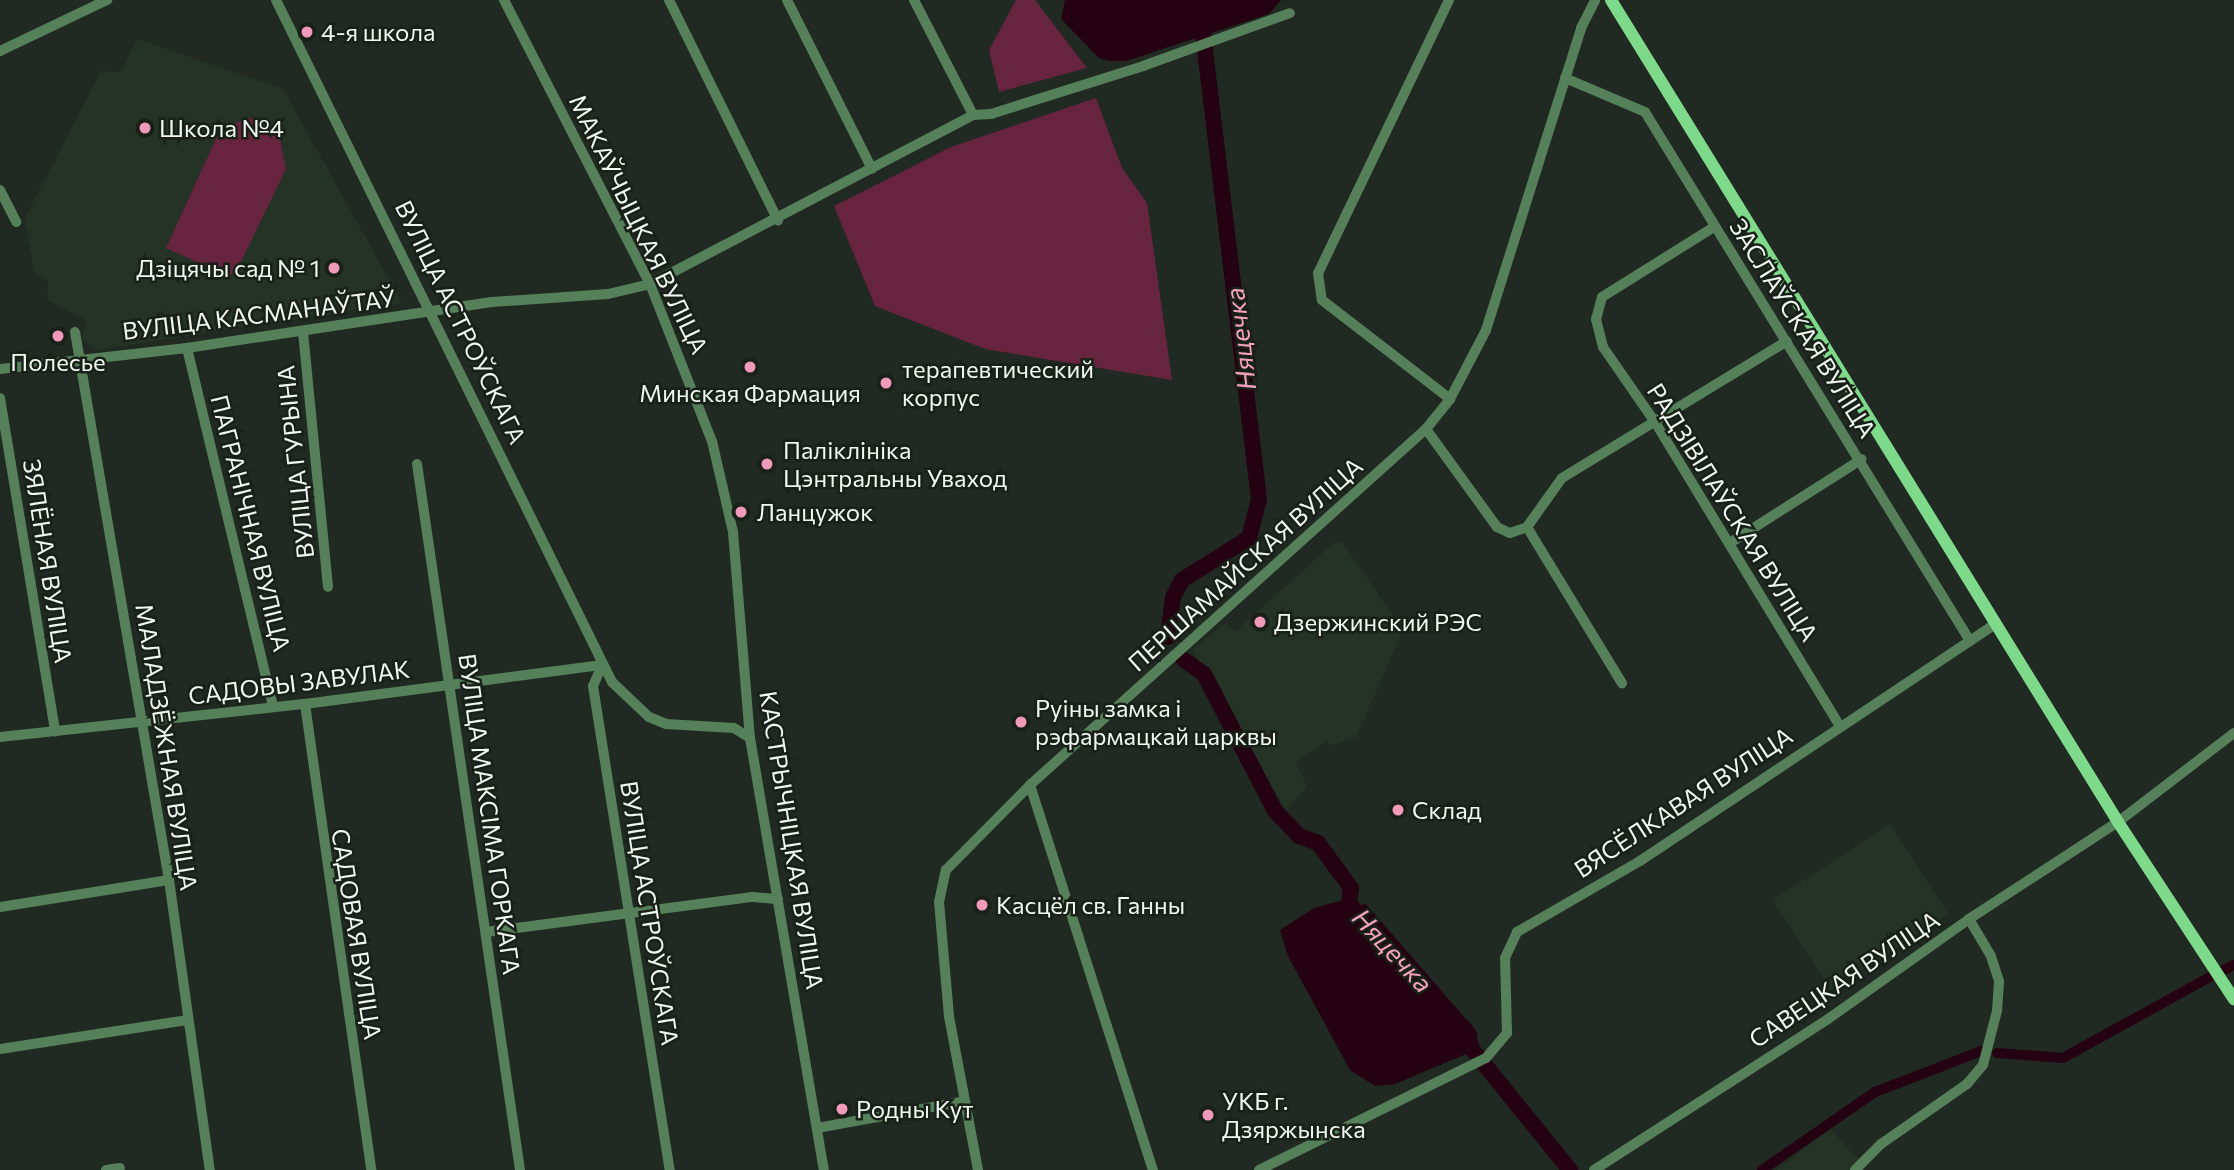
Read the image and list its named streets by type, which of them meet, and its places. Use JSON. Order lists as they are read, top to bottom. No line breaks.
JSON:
{"streets":{"street":["МАКАЎЧЫЦКАЯ ВУЛІЦА","ВУЛІЦА КАСМАНАЎТАЎ","ВУЛІЦА АСТРОЎСКАГА","ЗАСЛАЎСКАЯ ВУЛІЦА","ВУЛІЦА ГУРЫНА","РАДЗІВІЛАЎСКАЯ ВУЛІЦА","ПАГРАНІЧНАЯ ВУЛІЦА","ЗЯЛЁНАЯ ВУЛІЦА","ПЕРШАМАЙСКАЯ ВУЛІЦА","САДОВЫ ЗАВУЛАК","МАЛАДЗЁЖНАЯ ВУЛІЦА","ВЯСЁЛКАВАЯ ВУЛІЦА","ВУЛІЦА МАКСІМА ГОРКАГА","КАСТРЫЧНІЦКАЯ ВУЛІЦА","САДОВАЯ ВУЛІЦА","САВЕЦКАЯ ВУЛІЦА"]},"crossings":[["МАКАЎЧЫЦКАЯ ВУЛІЦА","ВУЛІЦА КАСМАНАЎТАЎ"],["МАКАЎЧЫЦКАЯ ВУЛІЦА","КАСТРЫЧНІЦКАЯ ВУЛІЦА"],["ВУЛІЦА КАСМАНАЎТАЎ","ВУЛІЦА АСТРОЎСКАГА"],["ВУЛІЦА КАСМАНАЎТАЎ","ВУЛІЦА ГУРЫНА"],["ВУЛІЦА КАСМАНАЎТАЎ","ПАГРАНІЧНАЯ ВУЛІЦА"],["ВУЛІЦА КАСМАНАЎТАЎ","МАЛАДЗЁЖНАЯ ВУЛІЦА"],["ВУЛІЦА АСТРОЎСКАГА","САДОВЫ ЗАВУЛАК"],["ВУЛІЦА АСТРОЎСКАГА","КАСТРЫЧНІЦКАЯ ВУЛІЦА"],["ЗАСЛАЎСКАЯ ВУЛІЦА","РАДЗІВІЛАЎСКАЯ ВУЛІЦА"],["ЗАСЛАЎСКАЯ ВУЛІЦА","ПЕРШАМАЙСКАЯ ВУЛІЦА"],["ЗАСЛАЎСКАЯ ВУЛІЦА","ВЯСЁЛКАВАЯ ВУЛІЦА"],["РАДЗІВІЛАЎСКАЯ ВУЛІЦА","ВЯСЁЛКАВАЯ ВУЛІЦА"],["ПАГРАНІЧНАЯ ВУЛІЦА","САДОВЫ ЗАВУЛАК"],["ЗЯЛЁНАЯ ВУЛІЦА","САДОВЫ ЗАВУЛАК"],["САДОВЫ ЗАВУЛАК","МАЛАДЗЁЖНАЯ ВУЛІЦА"],["САДОВЫ ЗАВУЛАК","ВУЛІЦА МАКСІМА ГОРКАГА"],["САДОВЫ ЗАВУЛАК","САДОВАЯ ВУЛІЦА"]],"water":["Няцечка"],"places":["4-я школа","Школа №4","Дзіцячы сад № 1","Полесье","Минская Фармация","терапевтический корпус","Паліклініка Цэнтральны Уваход","Ланцужок","Дзержинский РЭС","Руіны замка і рэфармацкай царквы","Склад","Касцёл св. Ганны","Родны Кут","УКБ г. Дзяржынска"]}
